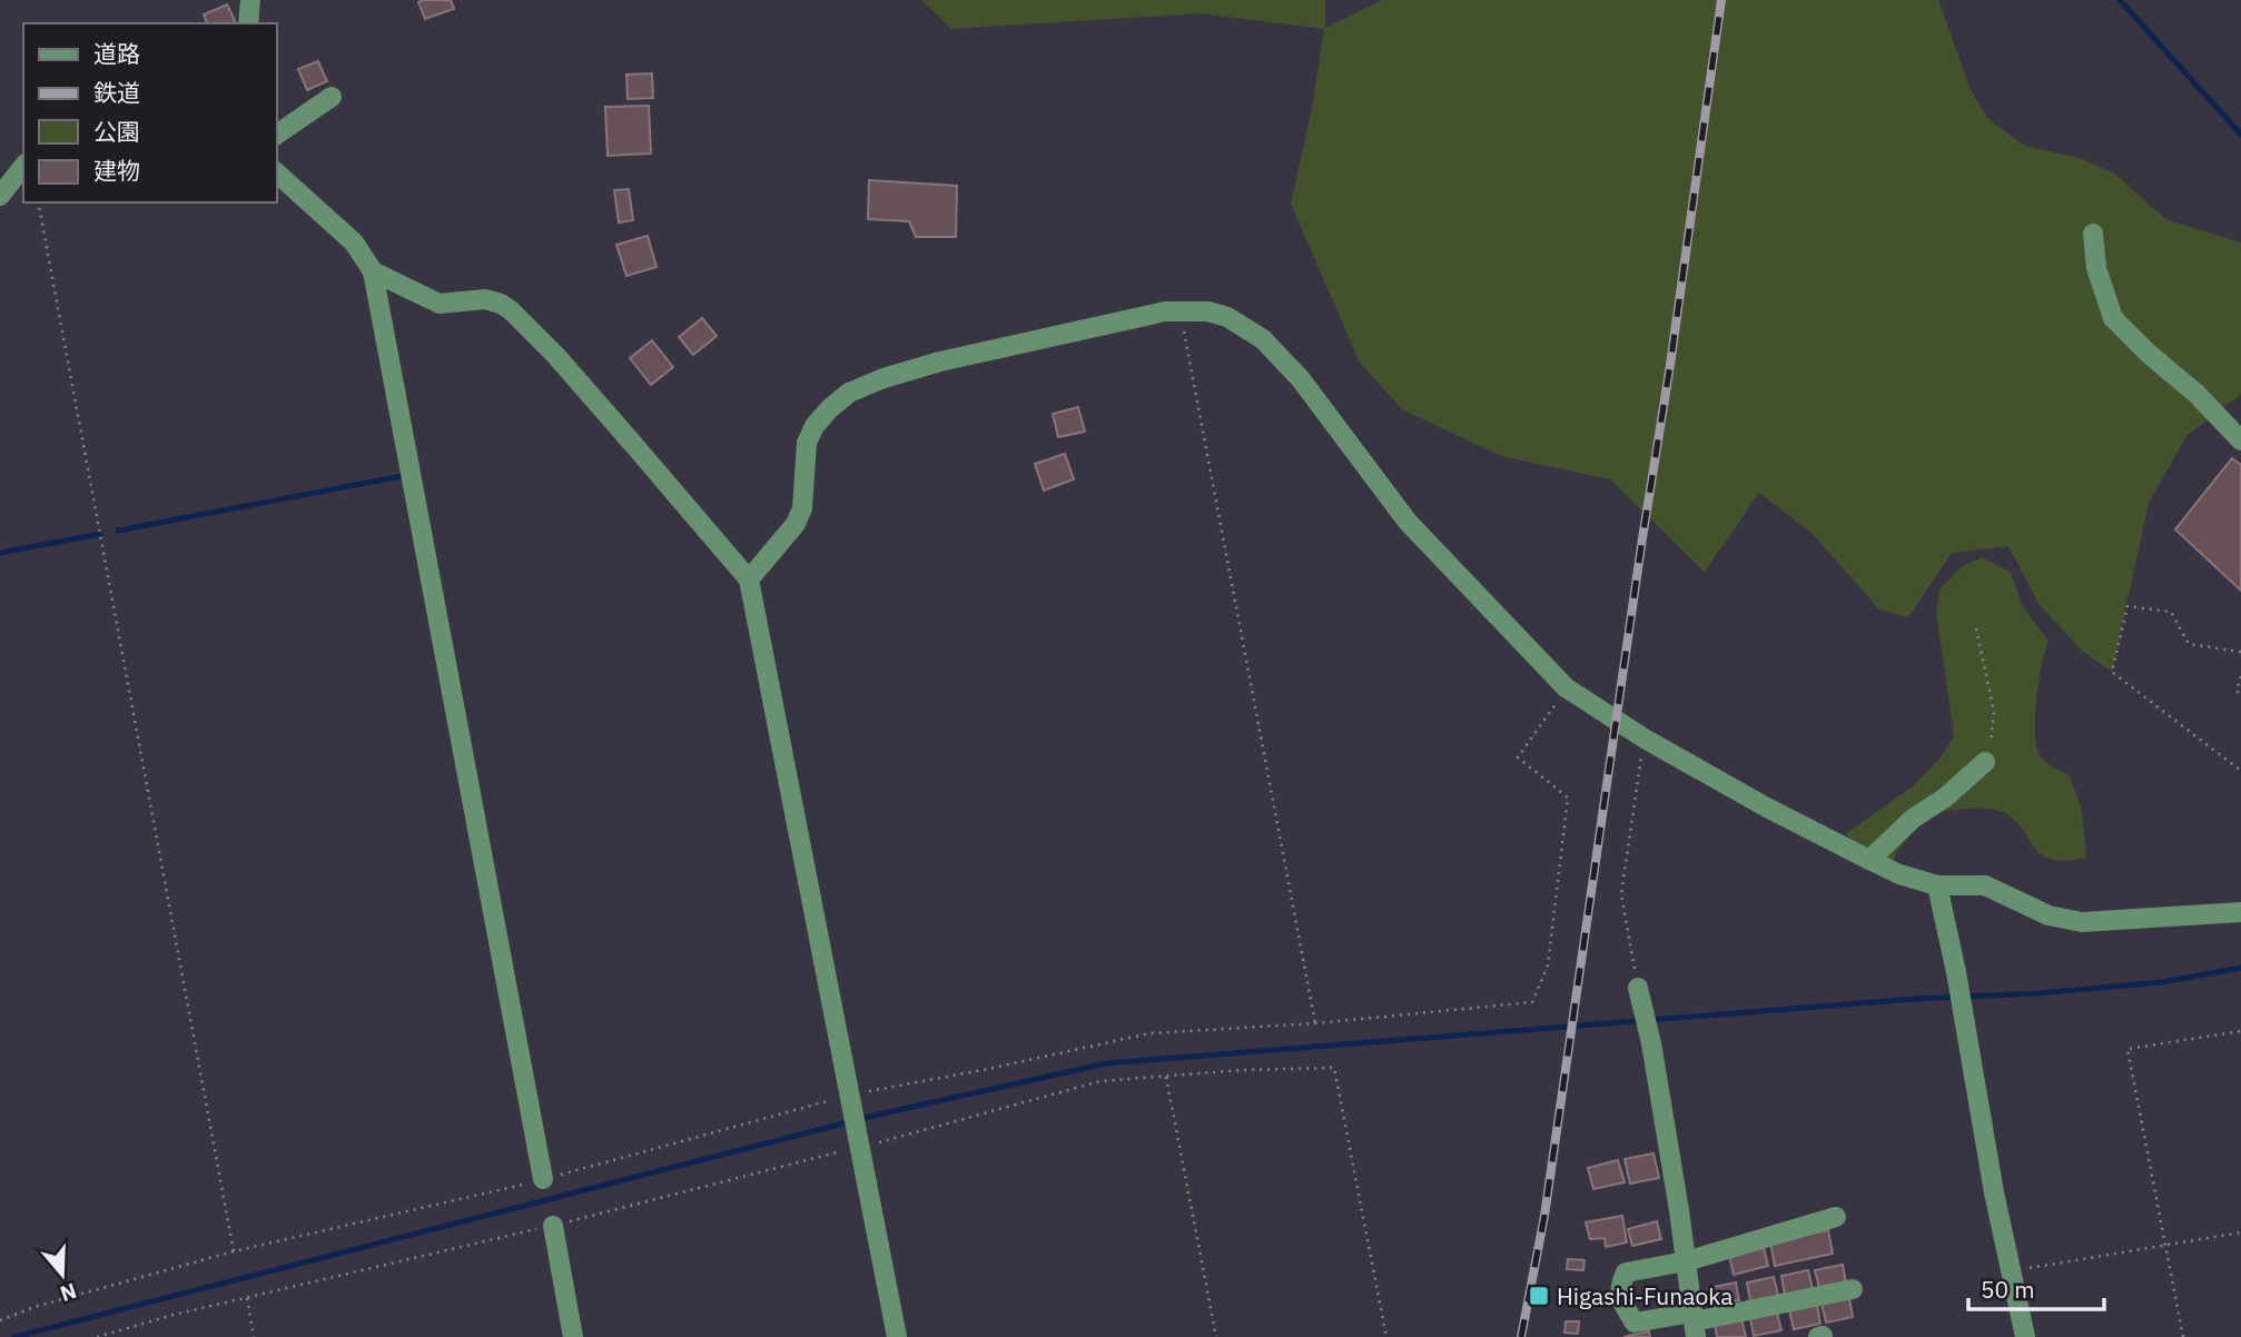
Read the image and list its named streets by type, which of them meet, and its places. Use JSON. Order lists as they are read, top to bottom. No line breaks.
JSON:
{"places":{"transit":["Higashi-Funaoka"]},"legend":["道路","鉄道","公園","建物"],"scale_bar":"50 m","north":"bottom"}
